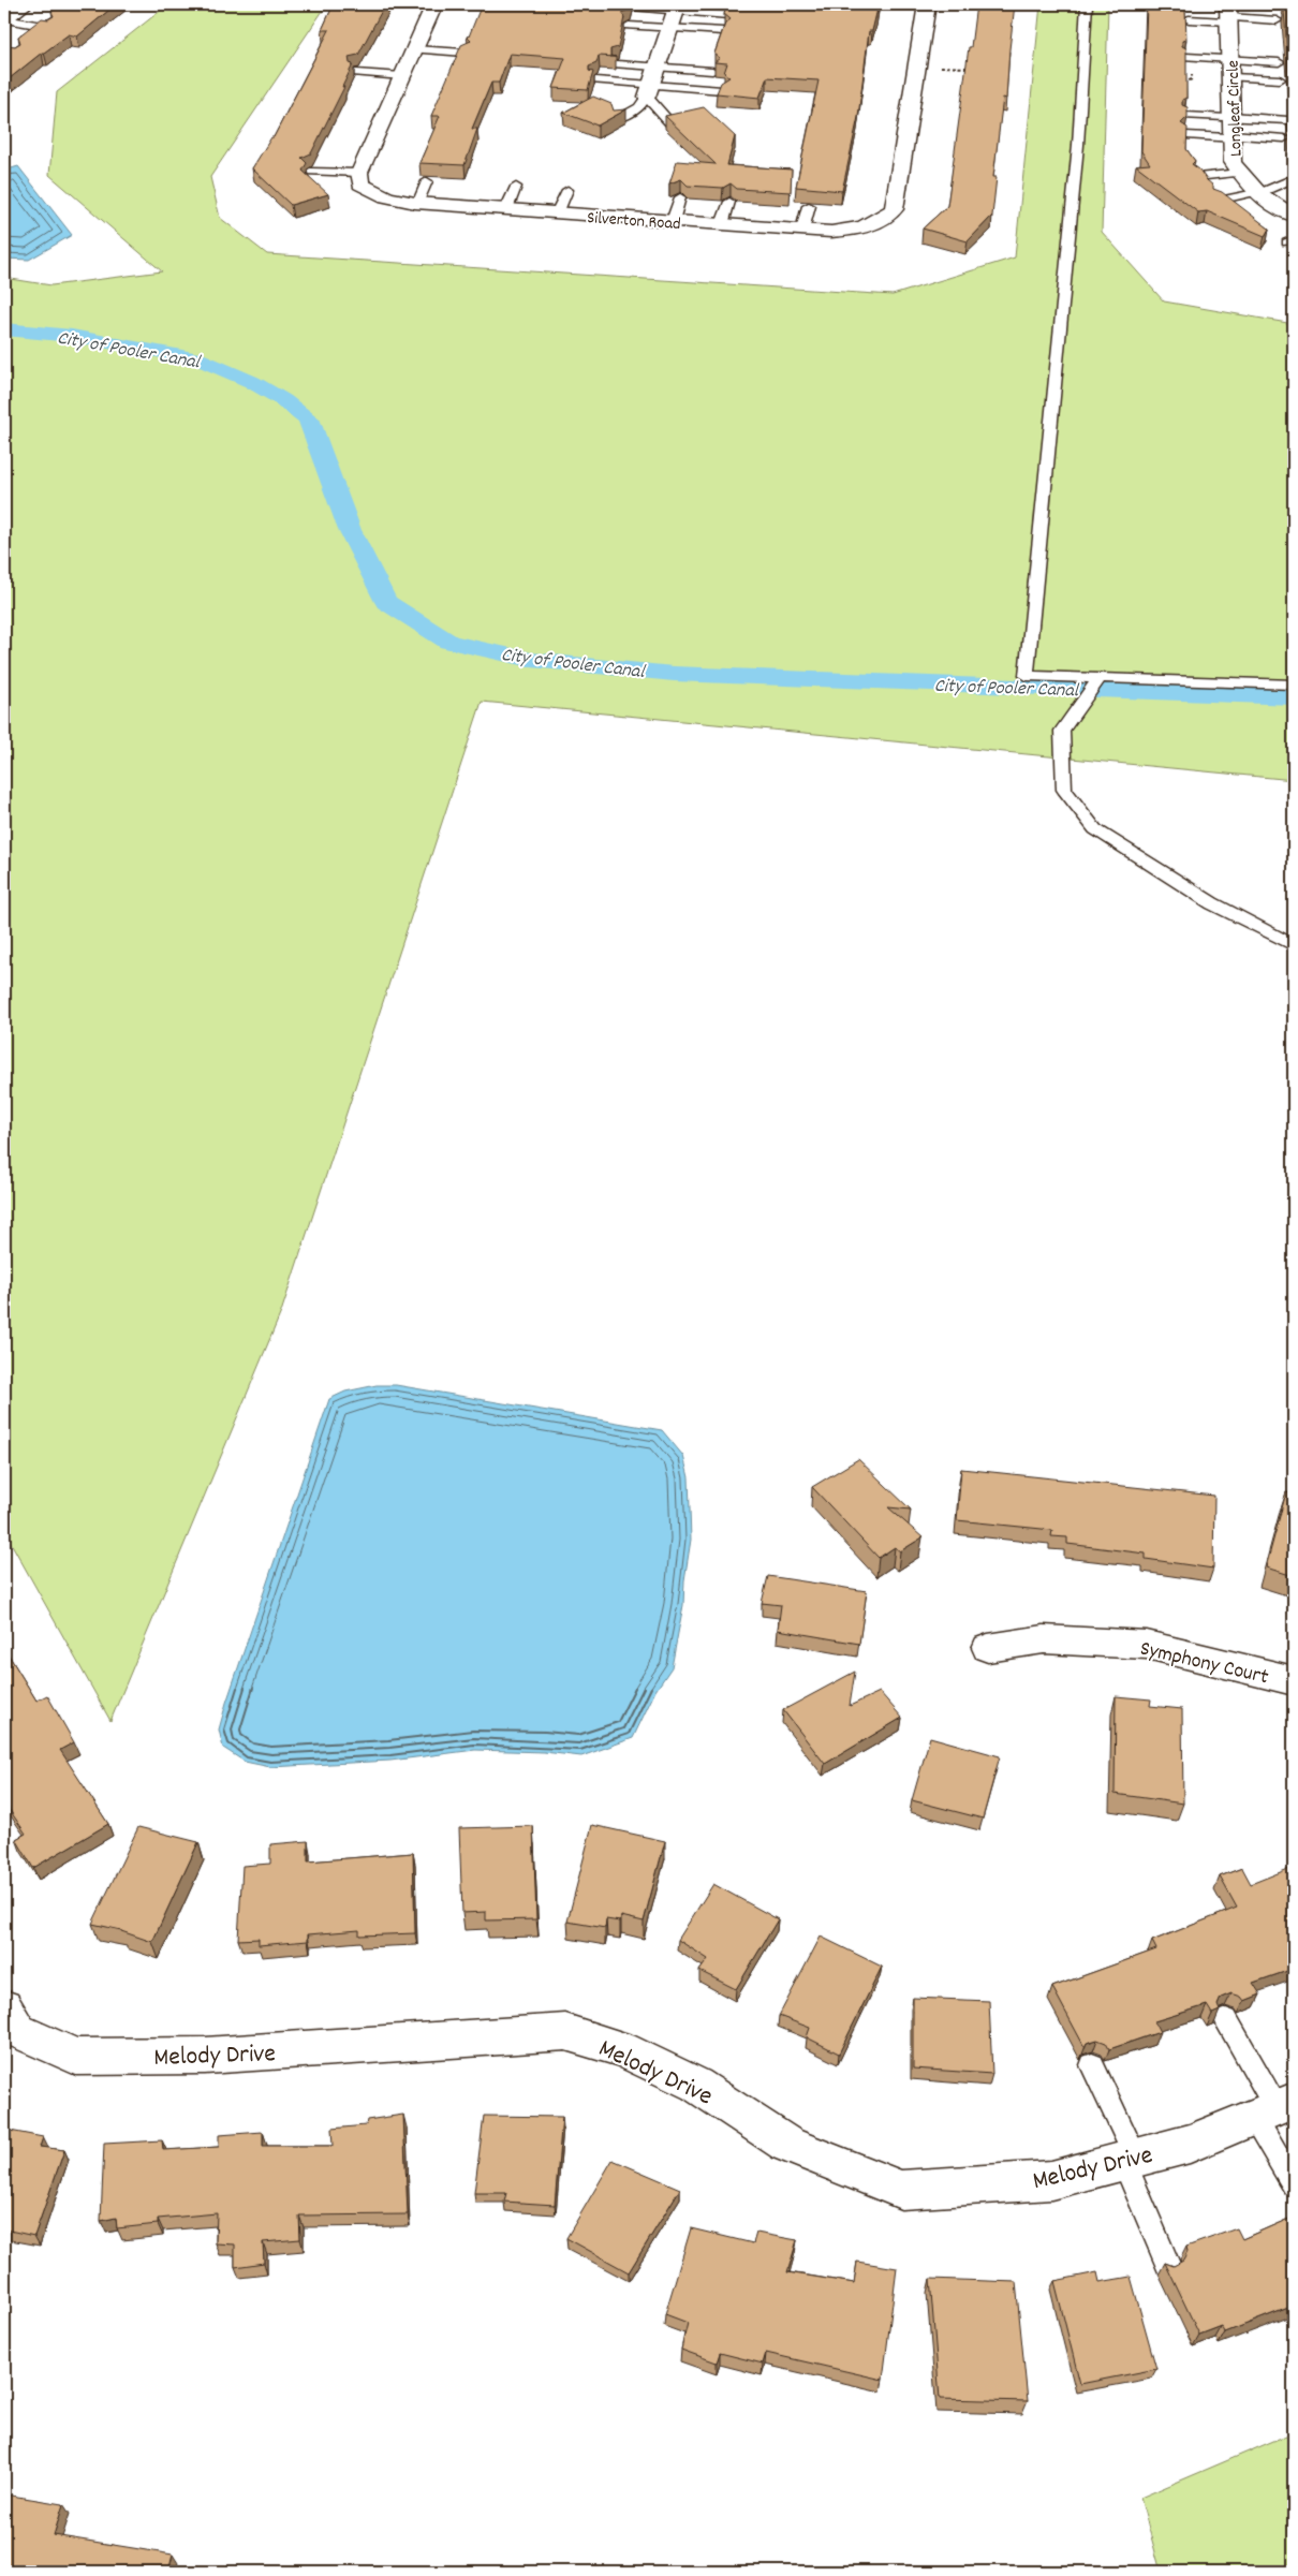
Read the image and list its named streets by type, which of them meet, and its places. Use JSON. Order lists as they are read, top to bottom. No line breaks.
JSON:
{"streets":{"street":["Longleaf Circle","Silverton Road","Symphony Court","Melody Drive"]},"water":["City of Pooler Canal"]}
